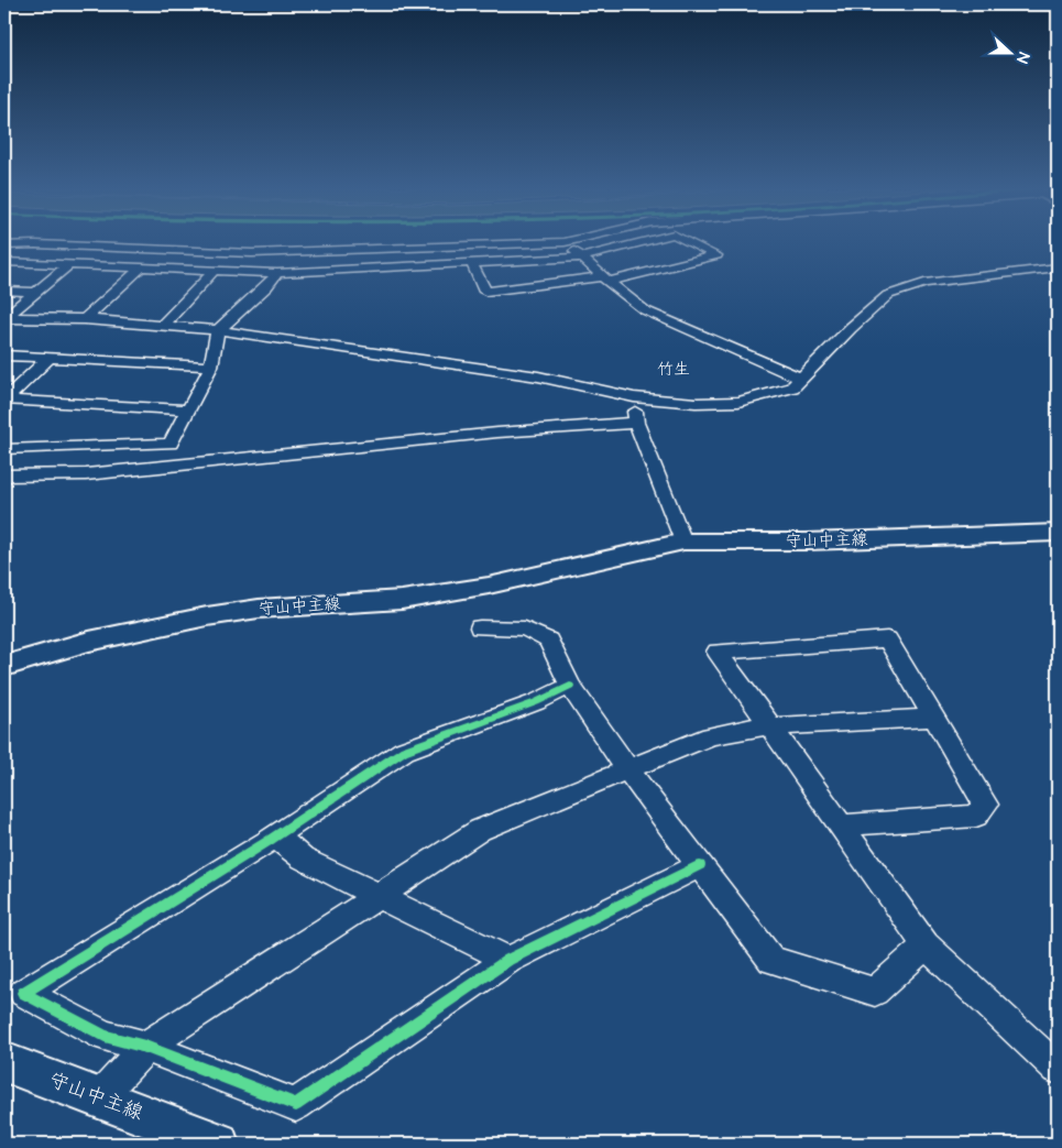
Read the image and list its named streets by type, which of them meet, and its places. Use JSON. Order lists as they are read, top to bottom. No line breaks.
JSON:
{"streets":{"main road":["守山中主線"]},"districts":["竹生"],"north":"right"}
